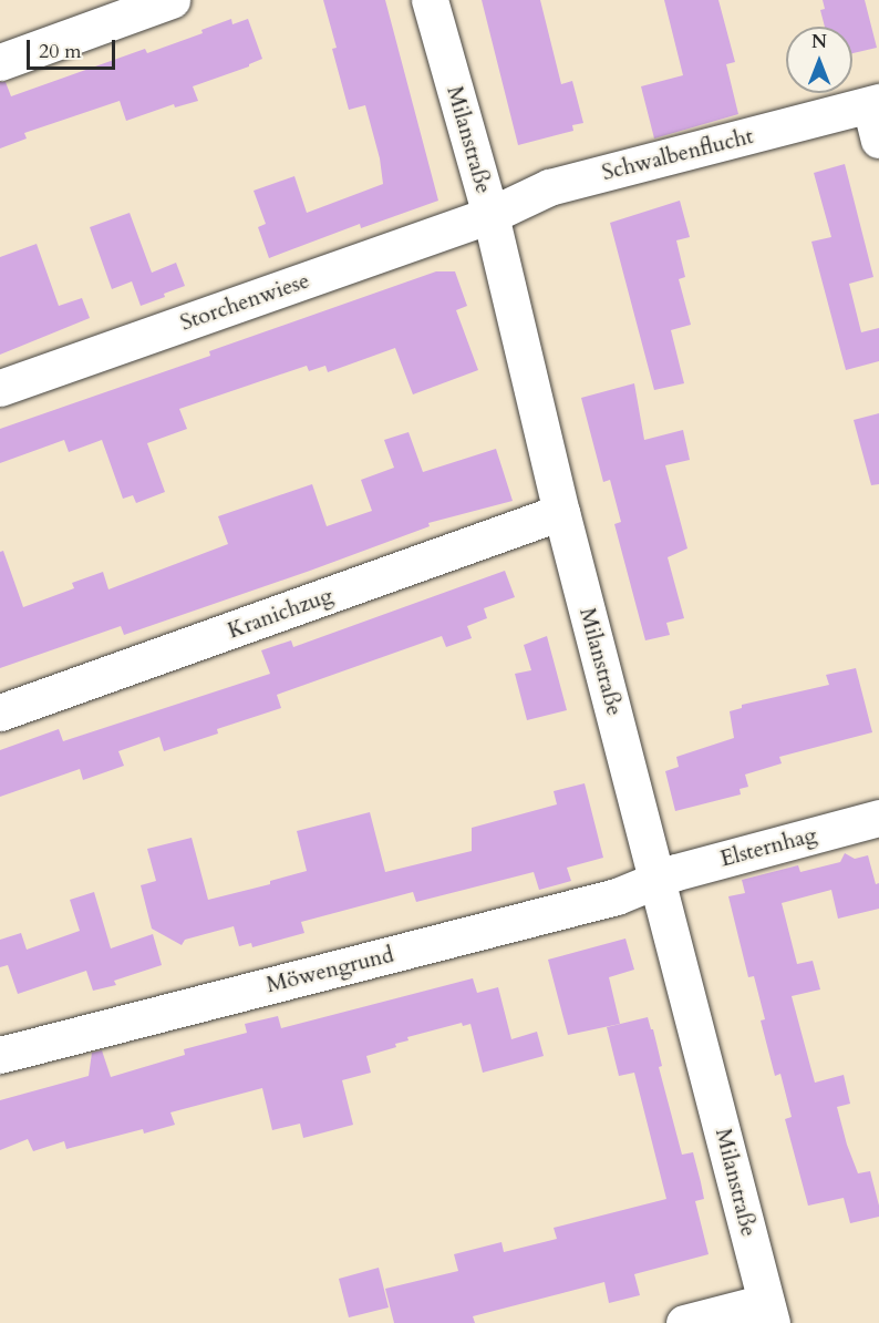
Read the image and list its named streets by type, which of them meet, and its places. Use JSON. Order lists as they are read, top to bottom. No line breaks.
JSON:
{"streets":{"street":["Milanstraße","Schwalbenflucht","Storchenwiese","Kranichzug","Elsternhag","Möwengrund"]},"crossings":[["Milanstraße","Schwalbenflucht"],["Milanstraße","Storchenwiese"],["Milanstraße","Kranichzug"],["Milanstraße","Elsternhag"],["Milanstraße","Möwengrund"],["Schwalbenflucht","Storchenwiese"],["Elsternhag","Möwengrund"]],"scale_bar":"20 m","north":"top"}
